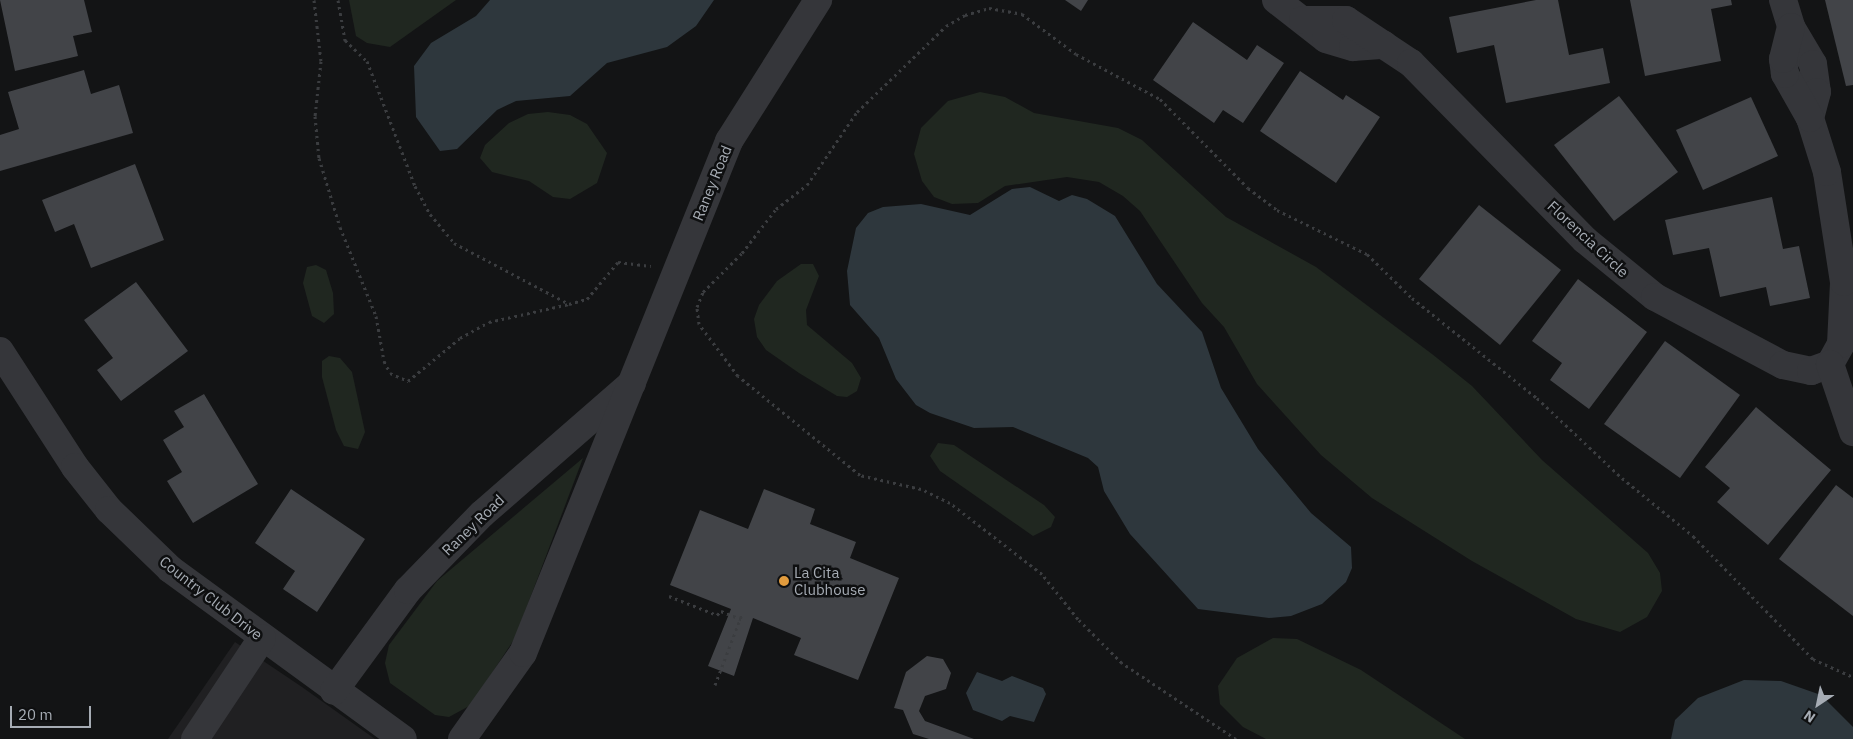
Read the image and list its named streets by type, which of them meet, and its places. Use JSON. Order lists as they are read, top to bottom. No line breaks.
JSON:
{"streets":{"street":["Raney Road","Florencia Circle","Country Club Drive"]},"crossings":[["Raney Road","Country Club Drive"]],"places":["La Cita Clubhouse"],"scale_bar":"20 m","north":"bottom left"}
